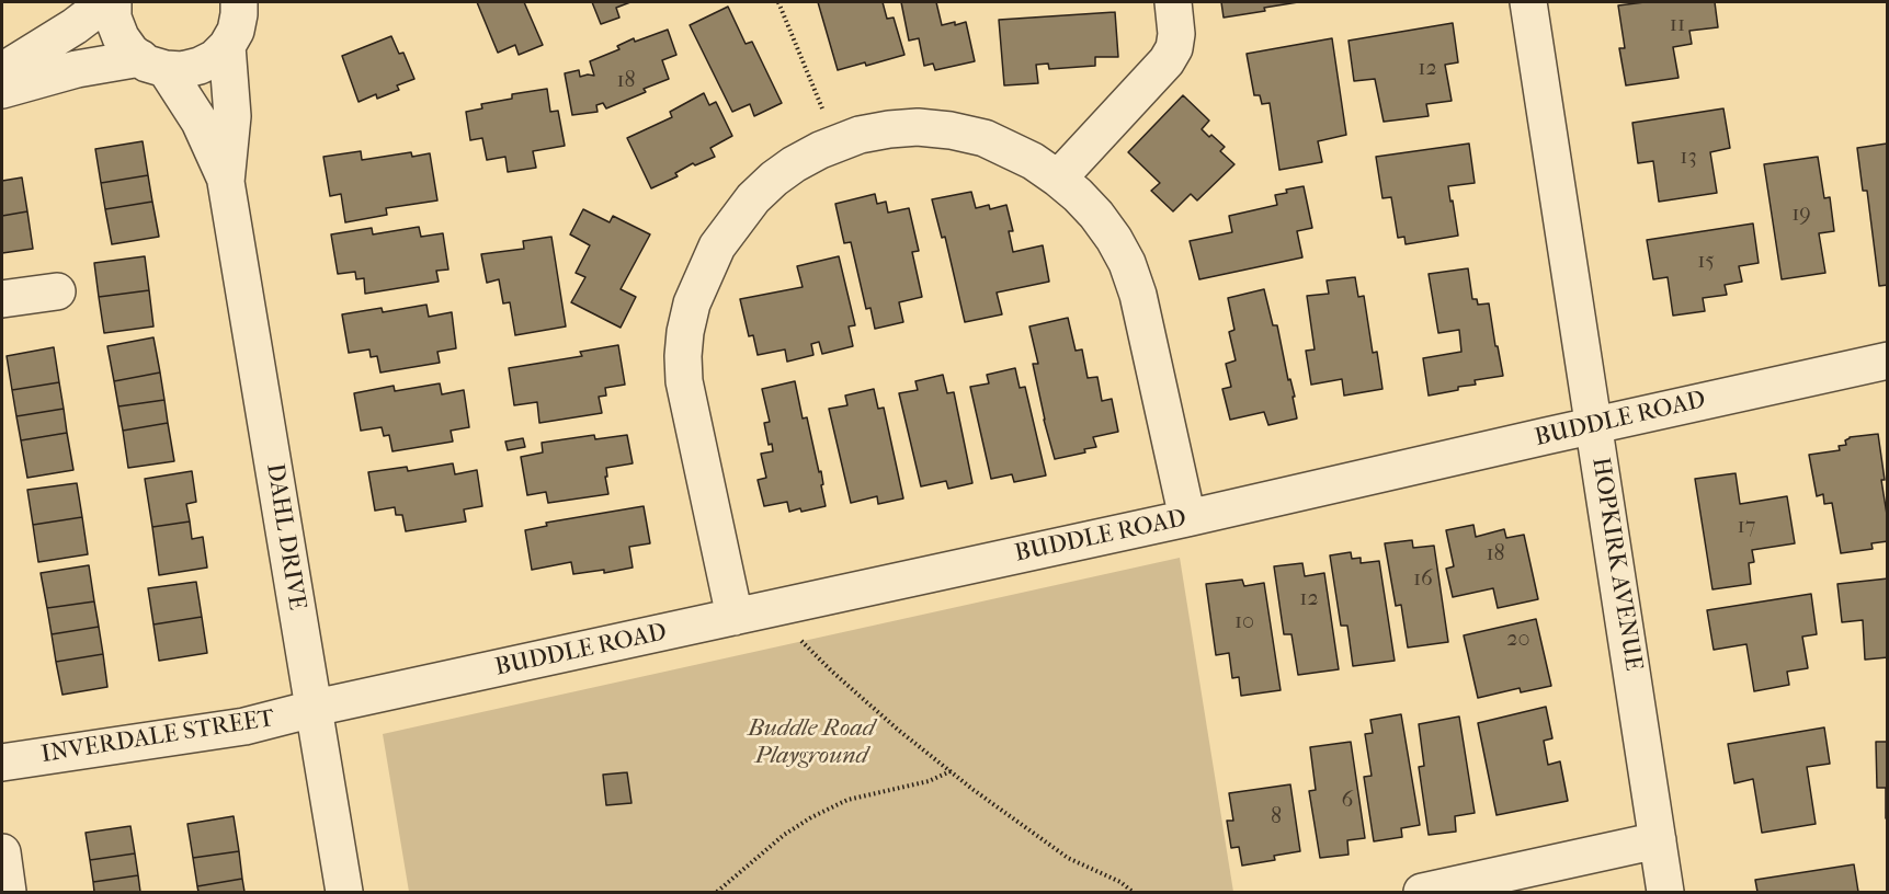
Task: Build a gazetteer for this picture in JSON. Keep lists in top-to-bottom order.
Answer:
{
  "streets": {
    "street": [
      "BUDDLE ROAD",
      "DAHL DRIVE",
      "HOPKIRK AVENUE",
      "INVERDALE STREET"
    ]
  },
  "crossings": [
    ["BUDDLE ROAD", "DAHL DRIVE"],
    ["BUDDLE ROAD", "HOPKIRK AVENUE"],
    ["BUDDLE ROAD", "INVERDALE STREET"],
    ["DAHL DRIVE", "INVERDALE STREET"]
  ],
  "parks": ["Buddle Road Playground"],
  "house_numbers": [
    "11",
    "12",
    "18",
    "13",
    "19",
    "15",
    "17",
    "18",
    "16",
    "12",
    "10",
    "20",
    "6",
    "8"
  ]
}
